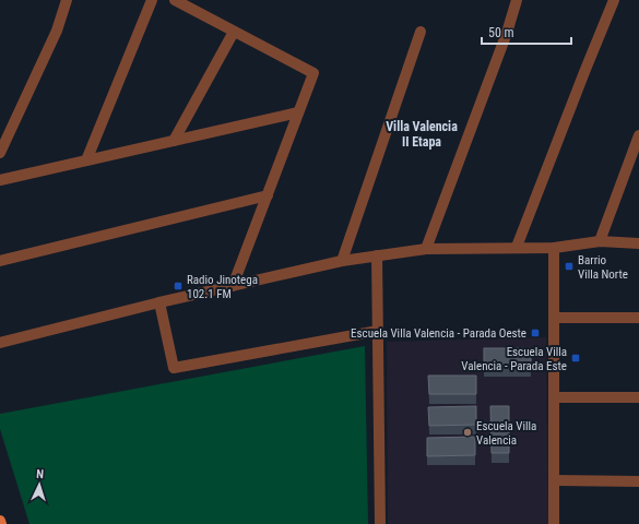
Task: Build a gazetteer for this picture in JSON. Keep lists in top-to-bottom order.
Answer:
{
  "districts": ["Villa Valencia II Etapa"],
  "places": {
    "transit": [
      "Barrio Villa Norte",
      "Radio Jinotega 102.1 FM",
      "Escuela Villa Valencia - Parada Oeste",
      "Escuela Villa Valencia - Parada Este"
    ],
    "other": ["Escuela Villa Valencia"]
  },
  "scale_bar": "50 m",
  "north": "top"
}
